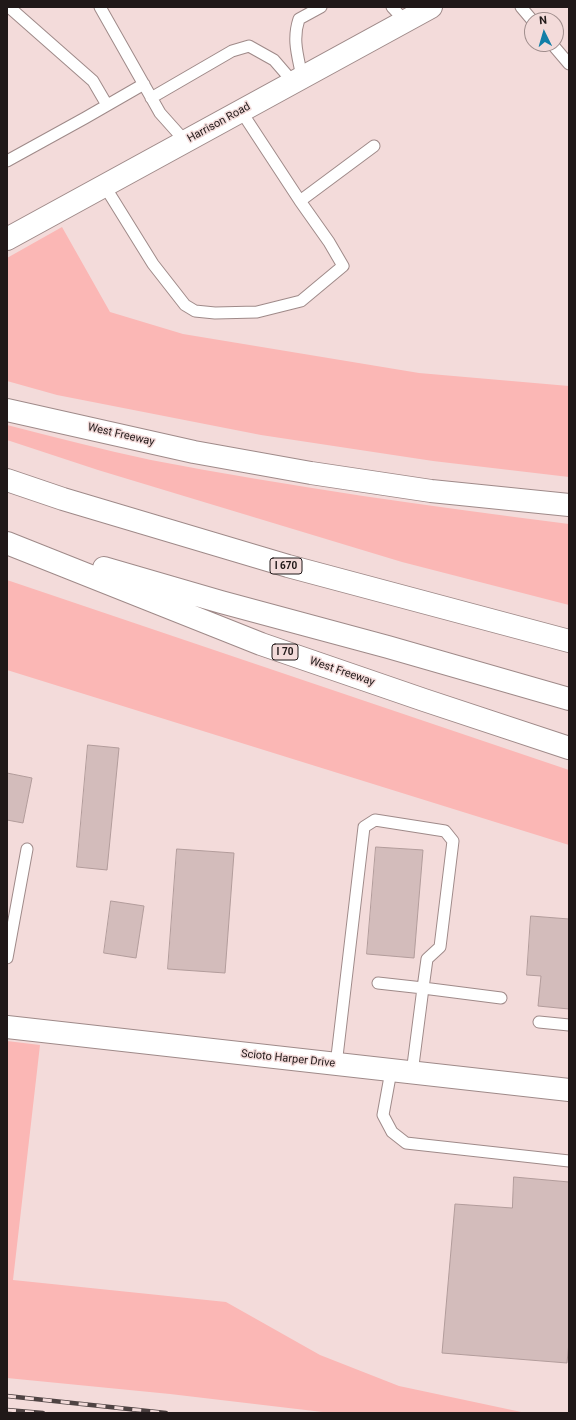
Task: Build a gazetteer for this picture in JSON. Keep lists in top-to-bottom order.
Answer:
{
  "streets": {
    "main road": [
      "Harrison Road",
      "West Freeway",
      "I 670",
      "I 70",
      "Scioto Harper Drive"
    ]
  },
  "north": "top"
}
